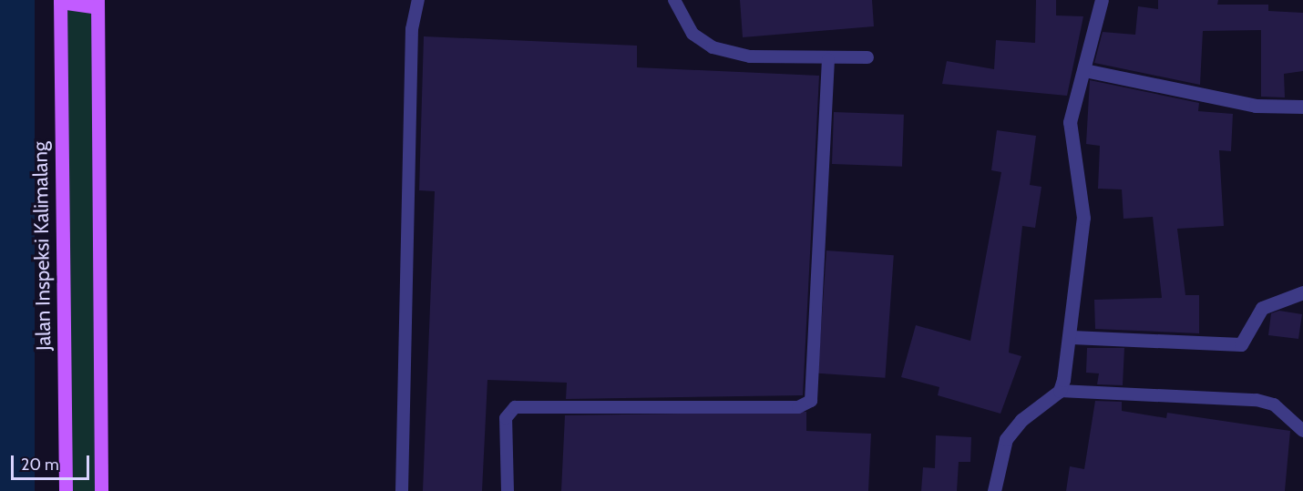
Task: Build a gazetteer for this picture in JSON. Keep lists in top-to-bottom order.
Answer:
{
  "streets": {
    "main road": ["Jalan Inspeksi Kalimalang"]
  },
  "scale_bar": "20 m"
}
